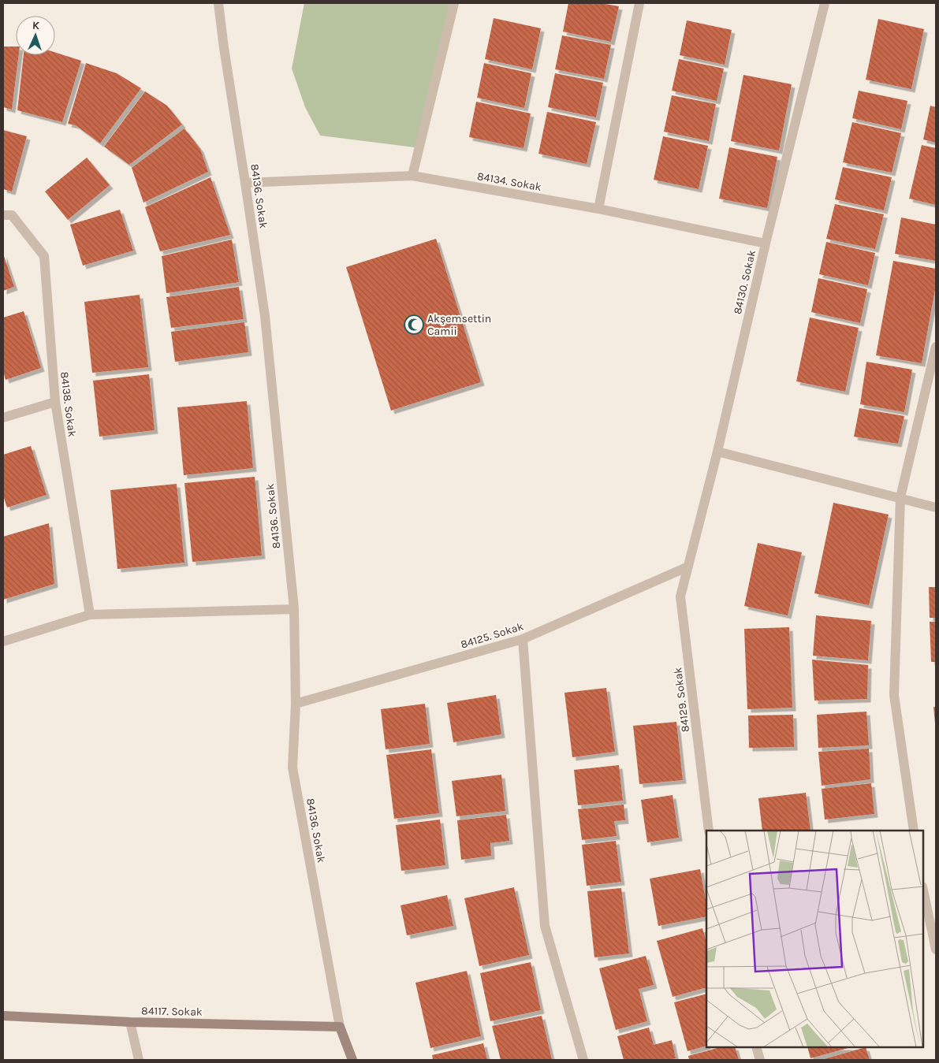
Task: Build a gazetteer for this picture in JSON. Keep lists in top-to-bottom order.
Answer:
{
  "streets": {
    "main road": ["84117. Sokak"],
    "street": [
      "84134. Sokak",
      "84136. Sokak",
      "84130. Sokak",
      "84138. Sokak",
      "84125. Sokak",
      "84129. Sokak"
    ]
  },
  "crossings": [
    ["84134. Sokak", "84136. Sokak"],
    ["84134. Sokak", "84130. Sokak"],
    ["84136. Sokak", "84125. Sokak"],
    ["84136. Sokak", "84117. Sokak"],
    ["84130. Sokak", "84125. Sokak"],
    ["84130. Sokak", "84129. Sokak"],
    ["84125. Sokak", "84129. Sokak"]
  ],
  "places": {
    "mosque": ["Akşemsettin Camii"]
  },
  "north": "top"
}
